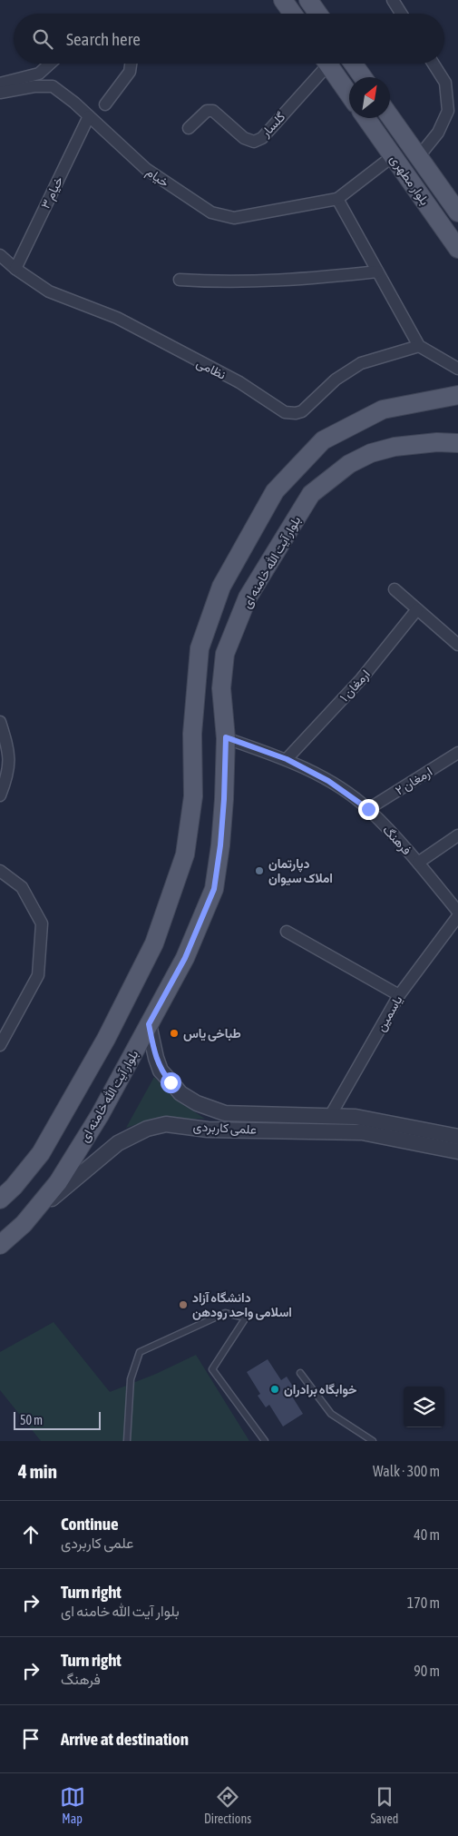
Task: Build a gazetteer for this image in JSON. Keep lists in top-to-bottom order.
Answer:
{
  "streets": {
    "main road": ["بلوار مطهری", "بلوار آیت الله خامنه ای"],
    "street": [
      "گلسار",
      "خیام",
      "خیام ۳",
      "نظامی",
      "ارمغان ۱",
      "ارمغان ۲",
      "فرهنگ",
      "یاسمین",
      "علمی کاربردی"
    ]
  },
  "crossings": [
    ["خیام", "بلوار مطهری"],
    ["خیام", "خیام ۳"],
    ["خیام ۳", "نظامی"],
    ["بلوار آیت الله خامنه ای", "فرهنگ"],
    ["بلوار آیت الله خامنه ای", "علمی کاربردی"],
    ["ارمغان ۱", "فرهنگ"],
    ["ارمغان ۲", "فرهنگ"],
    ["یاسمین", "علمی کاربردی"]
  ],
  "places": [
    "دپارتمان املاک سیوان",
    "طباخی یاس",
    "دانشگاه آزاد اسلامی واحد رودهن",
    "خوابگاه برادران"
  ],
  "scale_bar": "50 m",
  "north": "top right",
  "page": {
    "search": "Search here",
    "scale": "50 m",
    "heading": ["4 min", "Walk · 300 m"],
    "list": [
      ["Continue", "علمی کاربردی", "40 m"],
      ["Turn right", "بلوار آیت الله خامنه ای", "170 m"],
      ["Turn right", "فرهنگ", "90 m"],
      "Arrive at destination"
    ],
    "nav": ["Map", "Directions", "Saved"]
  }
}
